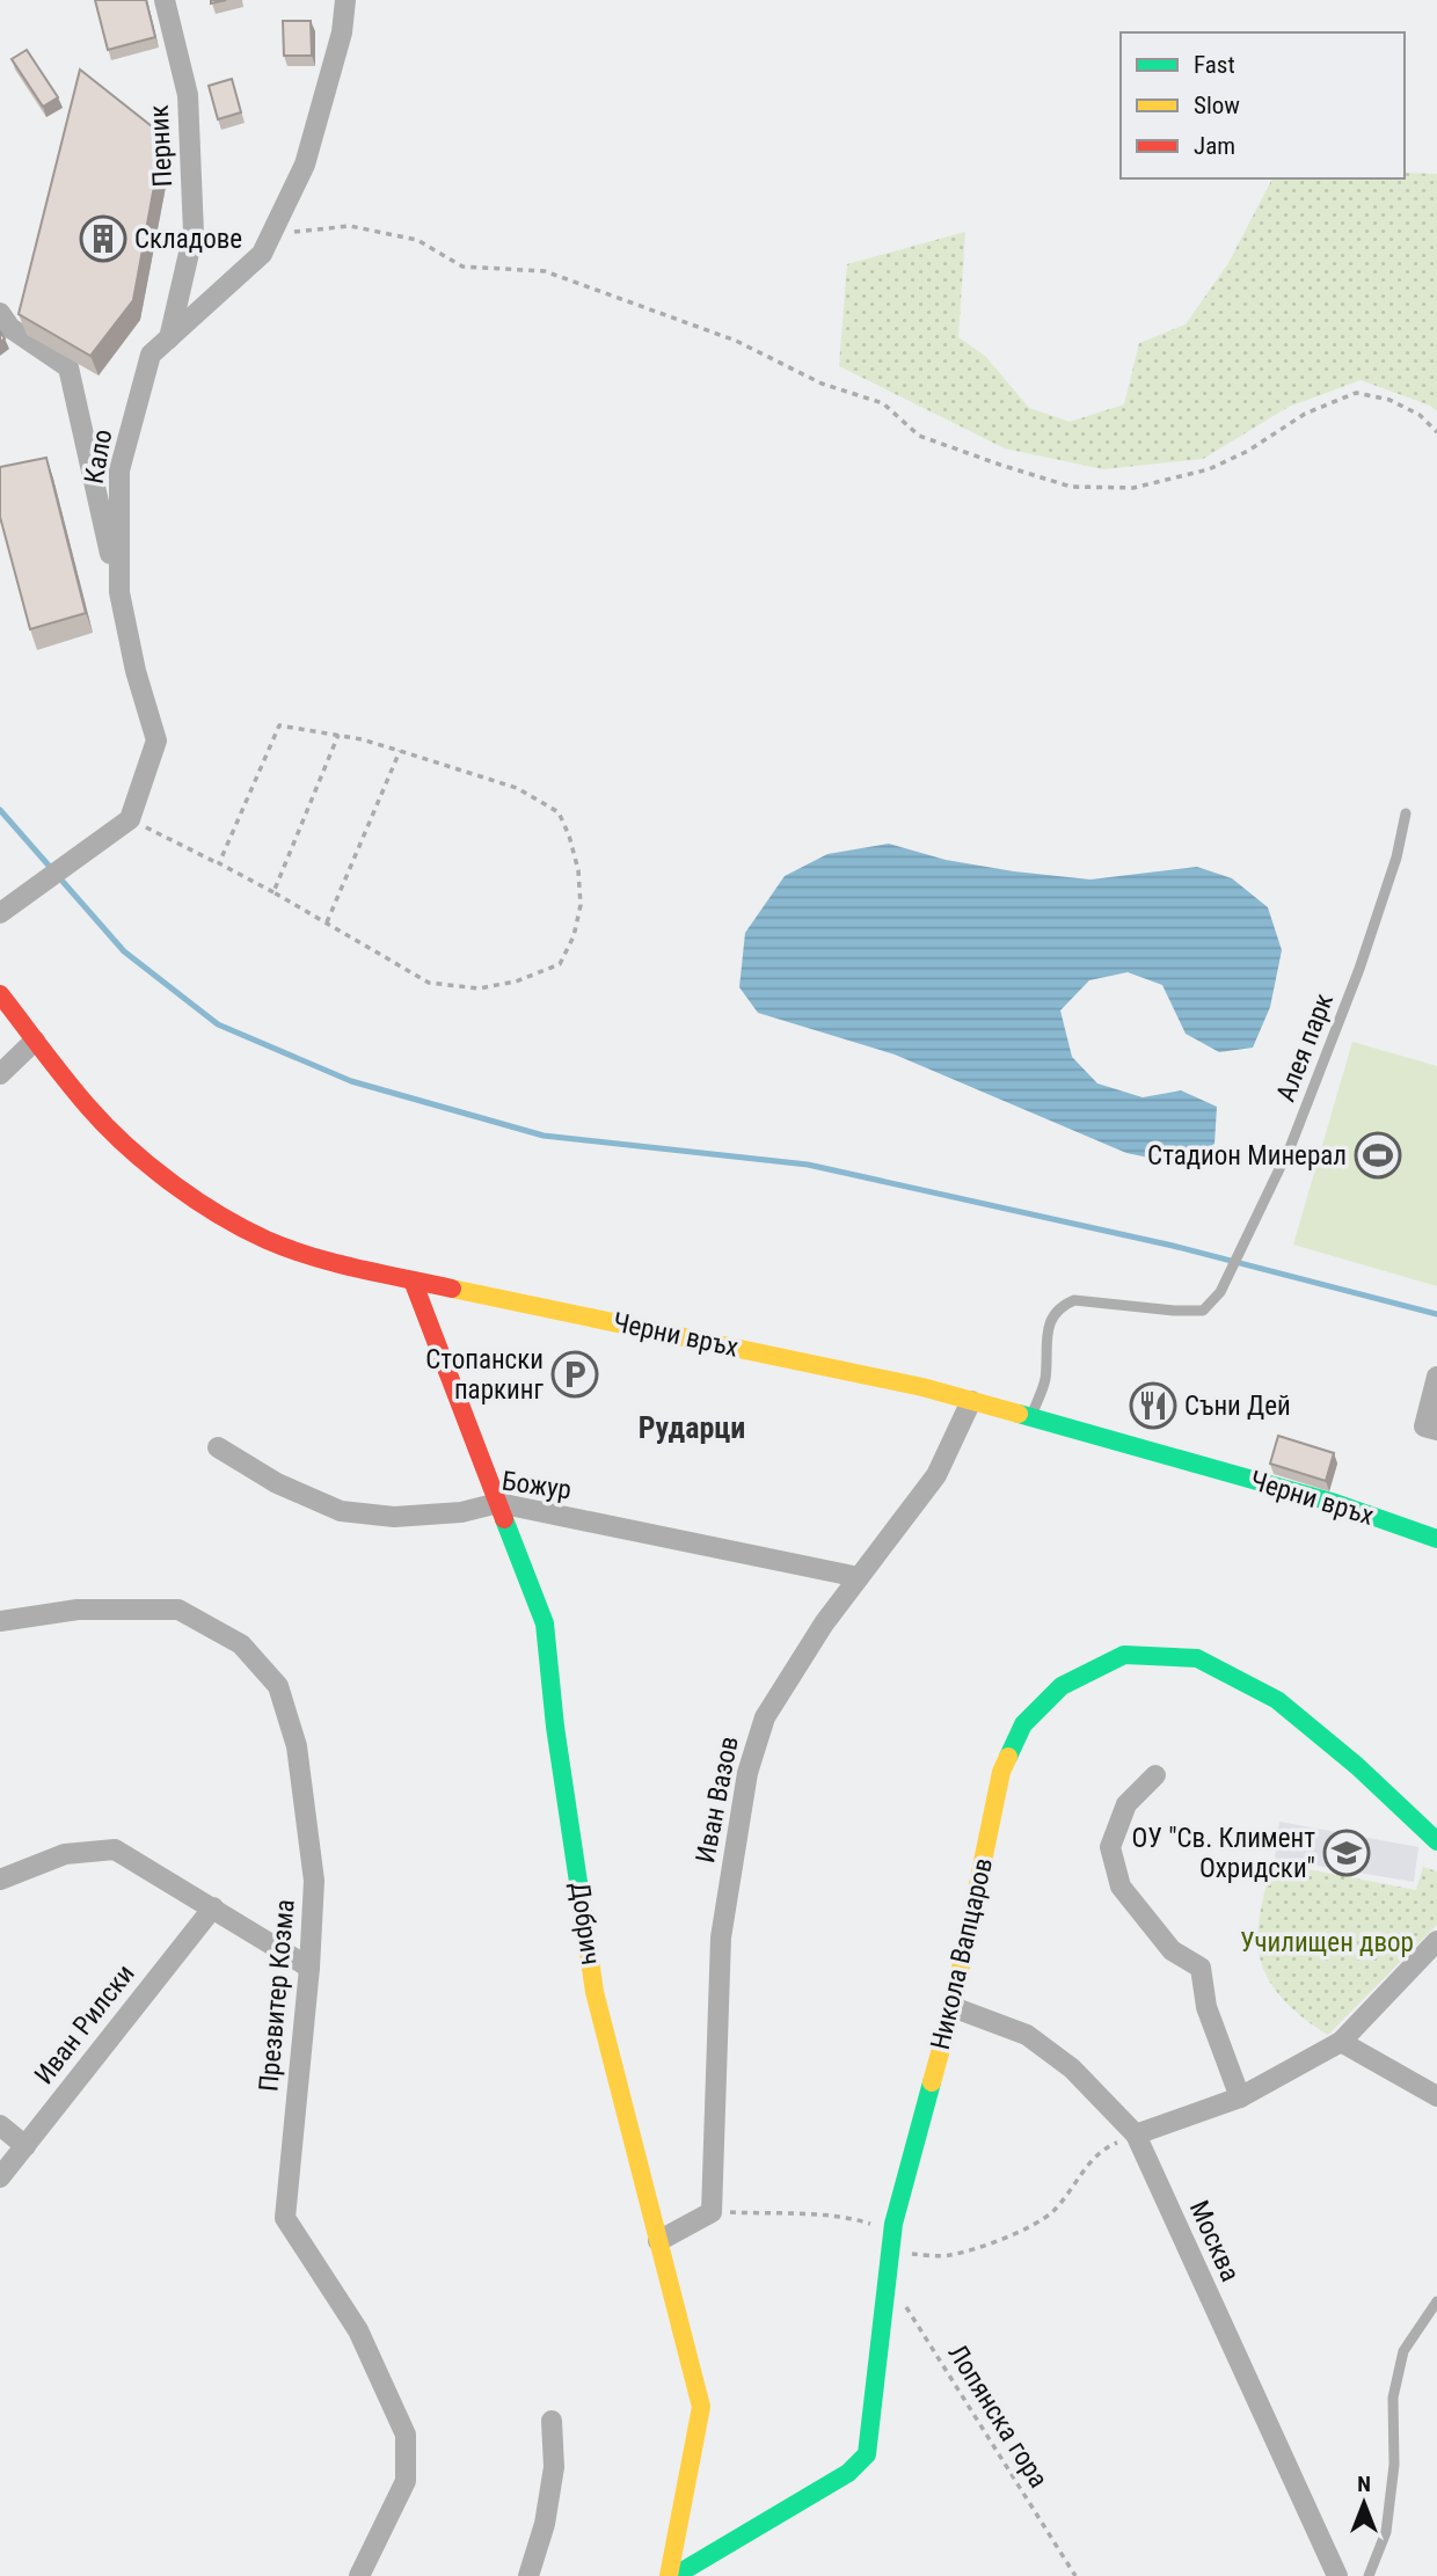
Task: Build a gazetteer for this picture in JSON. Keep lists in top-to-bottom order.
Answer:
{
  "streets": {
    "street": [
      "Перник",
      "Кало",
      "Черни връх",
      "Божур",
      "Иван Вазов",
      "Добрич",
      "Никола Вапцаров",
      "Презвитер Козма",
      "Иван Рилски",
      "Москва"
    ],
    "lane": ["Алея парк"],
    "path": ["Лопянска гора"]
  },
  "crossings": [
    ["Перник", "Кало"],
    ["Алея парк", "Черни връх"],
    ["Черни връх", "Иван Вазов"],
    ["Черни връх", "Добрич"],
    ["Божур", "Иван Вазов"],
    ["Божур", "Добрич"],
    ["Добрич", "Никола Вапцаров"],
    ["Никола Вапцаров", "Москва"],
    ["Никола Вапцаров", "Лопянска гора"]
  ],
  "districts": ["Рударци"],
  "parks": ["Училищен двор"],
  "places": {
    "building": ["Складове"],
    "sports": ["Стадион Минерал"],
    "parking": ["Стопански паркинг"],
    "restaurant": ["Съни Дей"],
    "school or university": ["ОУ \"Св. Климент Охридски\""]
  },
  "legend": ["Fast", "Slow", "Jam"],
  "north": "top"
}
